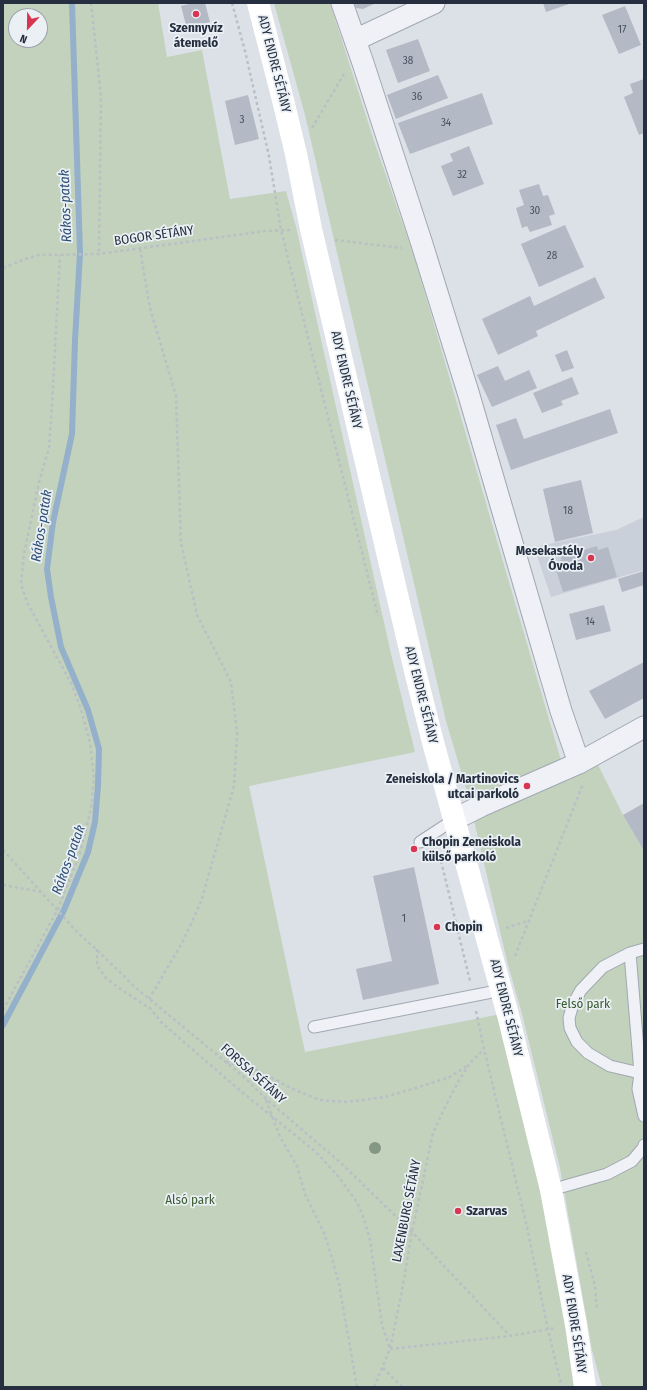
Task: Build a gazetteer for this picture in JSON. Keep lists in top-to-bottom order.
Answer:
{
  "streets": {
    "street": ["ADY ENDRE SÉTÁNY"],
    "path": ["BOGOR SÉTÁNY", "FORSSA SÉTÁNY", "LAXENBURG SÉTÁNY"]
  },
  "crossings": [
    ["ADY ENDRE SÉTÁNY", "BOGOR SÉTÁNY"],
    ["FORSSA SÉTÁNY", "LAXENBURG SÉTÁNY"]
  ],
  "water": ["Rákos-patak"],
  "parks": ["Felső park", "Alsó park"],
  "places": [
    "Szennyvíz átemelő",
    "Mesekastély Óvoda",
    "Zeneiskola / Martinovics utcai parkoló",
    "Chopin Zeneiskola külső parkoló",
    "Chopin",
    "Szarvas"
  ],
  "house_numbers": [
    "17",
    "38",
    "36",
    "3",
    "34",
    "32",
    "30",
    "28",
    "18",
    "14",
    "1"
  ],
  "north": "bottom"
}
